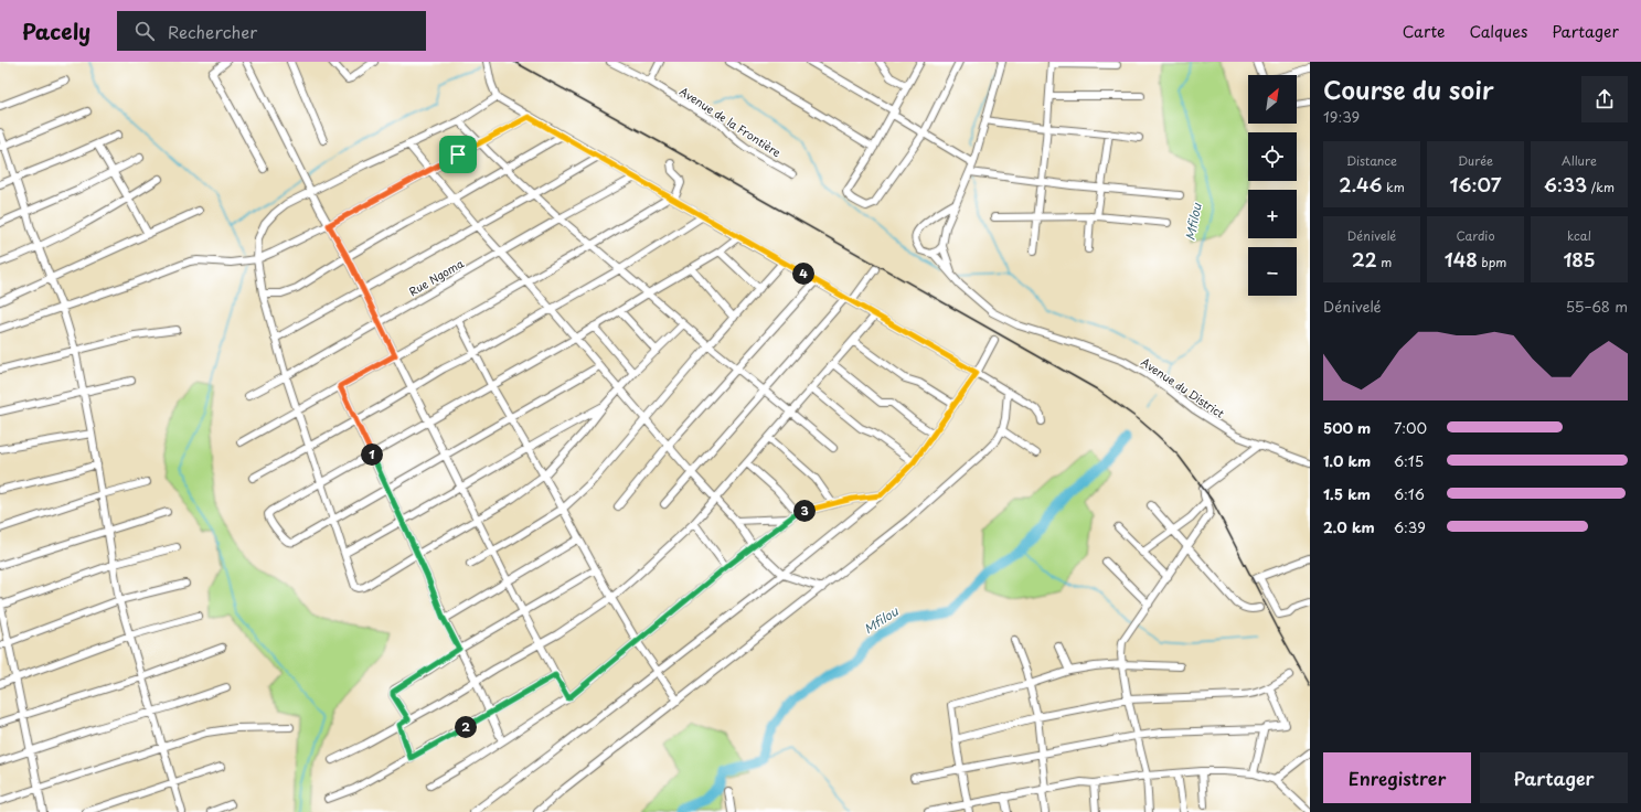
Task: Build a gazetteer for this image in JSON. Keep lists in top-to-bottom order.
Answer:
{
  "streets": {
    "street": ["Avenue de la Frontière", "Rue Ngoma", "Avenue du District"]
  },
  "water": ["Mfilou"],
  "north": "top right",
  "page": {
    "header": "Pacely",
    "search": "Rechercher",
    "nav": ["Carte", "Calques", "Partager"],
    "heading": ["Course du soir", "19:39"],
    "map_buttons": ["+", "−"],
    "stats": [
      ["Distance", "2.46 km"],
      ["Durée", "16:07"],
      ["Allure", "6:33 /km"],
      ["Dénivelé", "22 m"],
      ["Cardio", "148 bpm"],
      ["kcal", "185"]
    ],
    "pins": [
      "4",
      "1",
      "3",
      "2"
    ],
    "chart": ["Dénivelé", "55–68 m"],
    "list": [
      {
        "name": "500 m",
        "note": "7:00"
      },
      {
        "name": "1.0 km",
        "note": "6:15"
      },
      {
        "name": "1.5 km",
        "note": "6:16"
      },
      {
        "name": "2.0 km",
        "note": "6:39"
      }
    ],
    "buttons": ["Enregistrer", "Partager"]
  }
}
